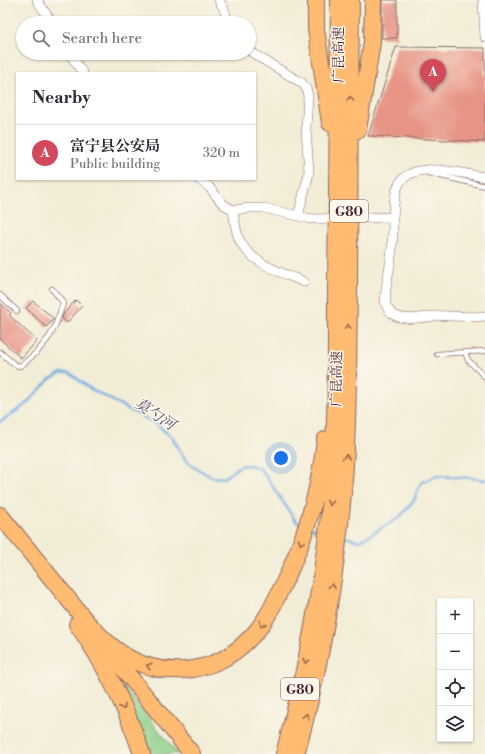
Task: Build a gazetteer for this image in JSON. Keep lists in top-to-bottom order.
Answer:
{
  "streets": {
    "highway": ["广昆高速", "G80"]
  },
  "water": ["莫勺河"],
  "page": {
    "search": "Search here",
    "pins": "A",
    "heading": "Nearby",
    "list": [
      {
        "mark": "A",
        "name": "富宁县公安局",
        "note": "Public building",
        "value": "320 m"
      }
    ],
    "map_buttons": ["+", "−"]
  }
}
